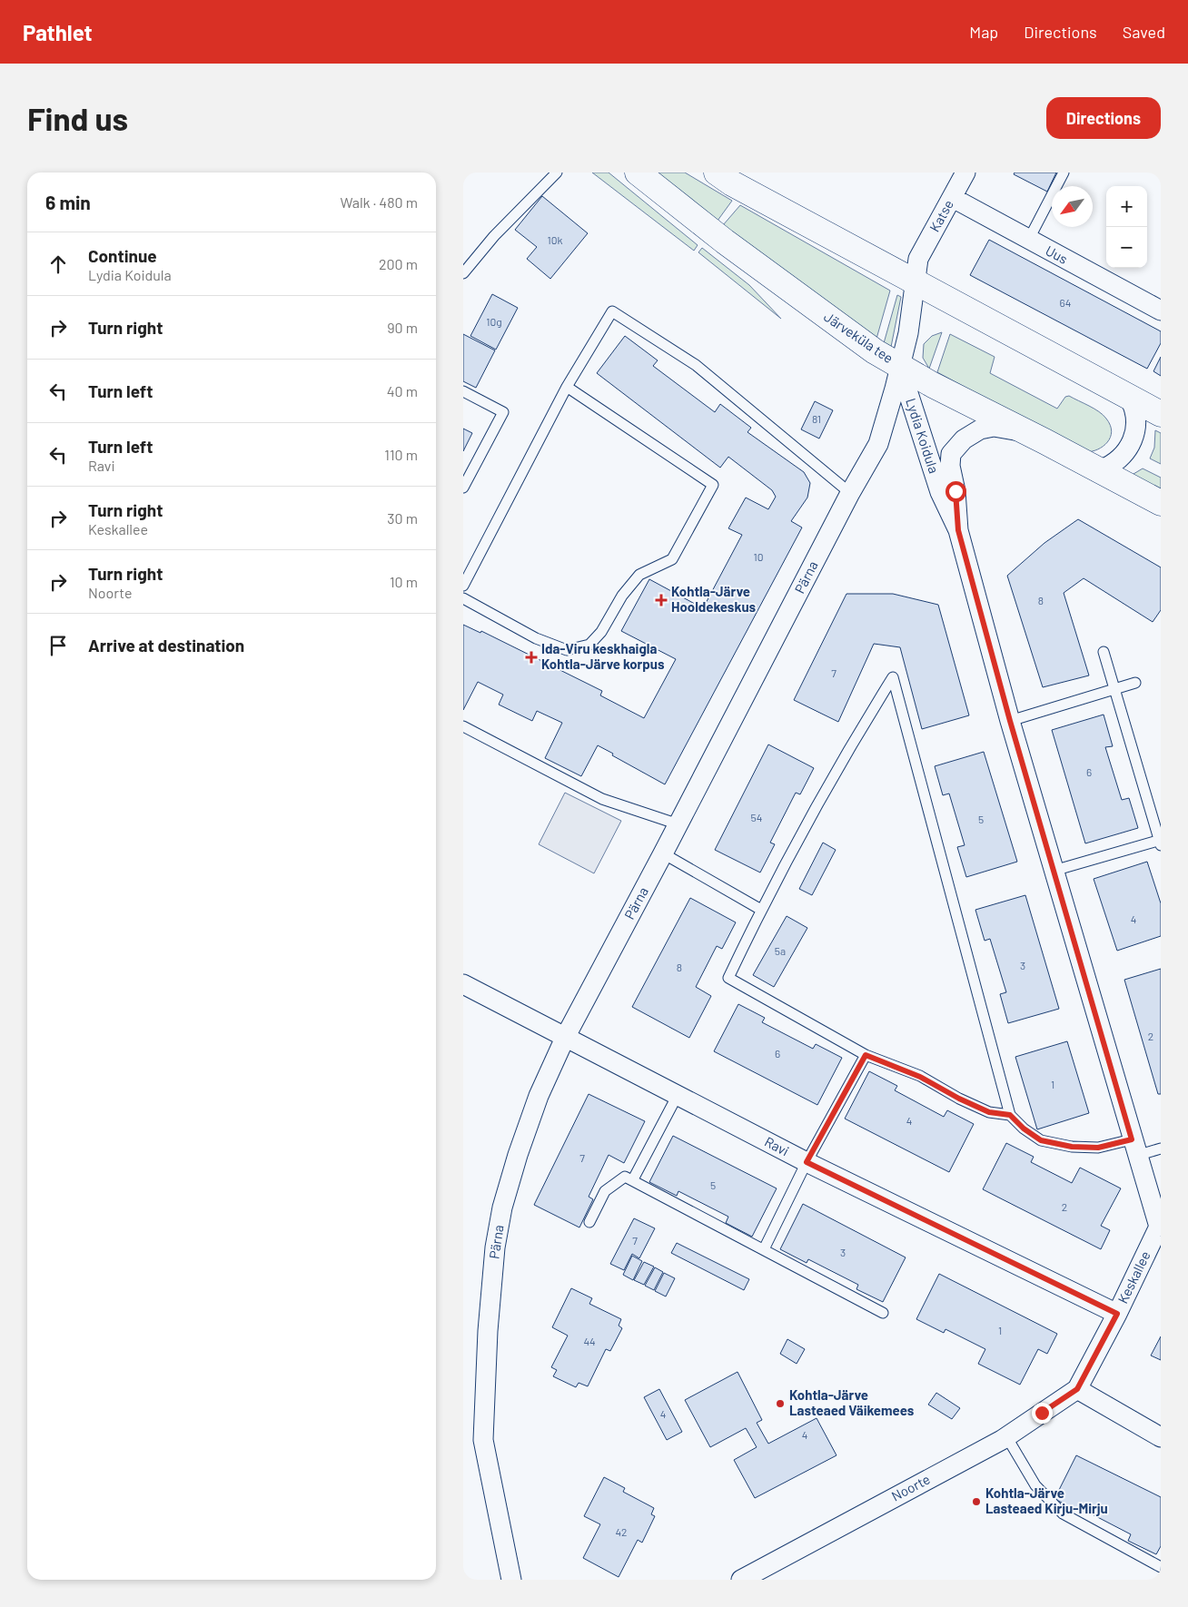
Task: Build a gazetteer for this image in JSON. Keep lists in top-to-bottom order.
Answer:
{
  "streets": {
    "main road": ["Järveküla tee"],
    "street": [
      "Katse",
      "Uus",
      "Lydia Koidula",
      "Pärna",
      "Ravi",
      "Keskallee",
      "Noorte"
    ]
  },
  "crossings": [
    ["Katse", "Uus"],
    ["Katse", "Pärna"],
    ["Järveküla tee", "Lydia Koidula"],
    ["Järveküla tee", "Pärna"],
    ["Lydia Koidula", "Pärna"],
    ["Lydia Koidula", "Keskallee"],
    ["Pärna", "Ravi"],
    ["Ravi", "Keskallee"],
    ["Keskallee", "Noorte"]
  ],
  "places": {
    "health": ["Kohtla-Järve Hooldekeskus", "Ida-Viru keskhaigla Kohtla-Järve korpus"],
    "other": ["Kohtla-Järve Lasteaed Väikemees", "Kohtla-Järve Lasteaed Kirju-Mirju"]
  },
  "house_numbers": [
    "10k",
    "64",
    "10g",
    "81",
    "10",
    "8",
    "7",
    "6",
    "54",
    "5",
    "4",
    "5a",
    "3",
    "8",
    "2",
    "6",
    "1",
    "4",
    "7",
    "5",
    "2",
    "7",
    "3",
    "1",
    "44",
    "4",
    "4",
    "42"
  ],
  "north": "bottom left",
  "page": {
    "header": "Pathlet",
    "nav": ["Map", "Directions", "Saved"],
    "buttons": "Directions",
    "title": "Find us",
    "heading": ["6 min", "Walk · 480 m"],
    "map_buttons": ["+", "−"],
    "list": [
      ["Continue", "Lydia Koidula", "200 m"],
      ["Turn right", "90 m"],
      ["Turn left", "40 m"],
      ["Turn left", "Ravi", "110 m"],
      ["Turn right", "Keskallee", "30 m"],
      ["Turn right", "Noorte", "10 m"],
      "Arrive at destination"
    ]
  }
}
